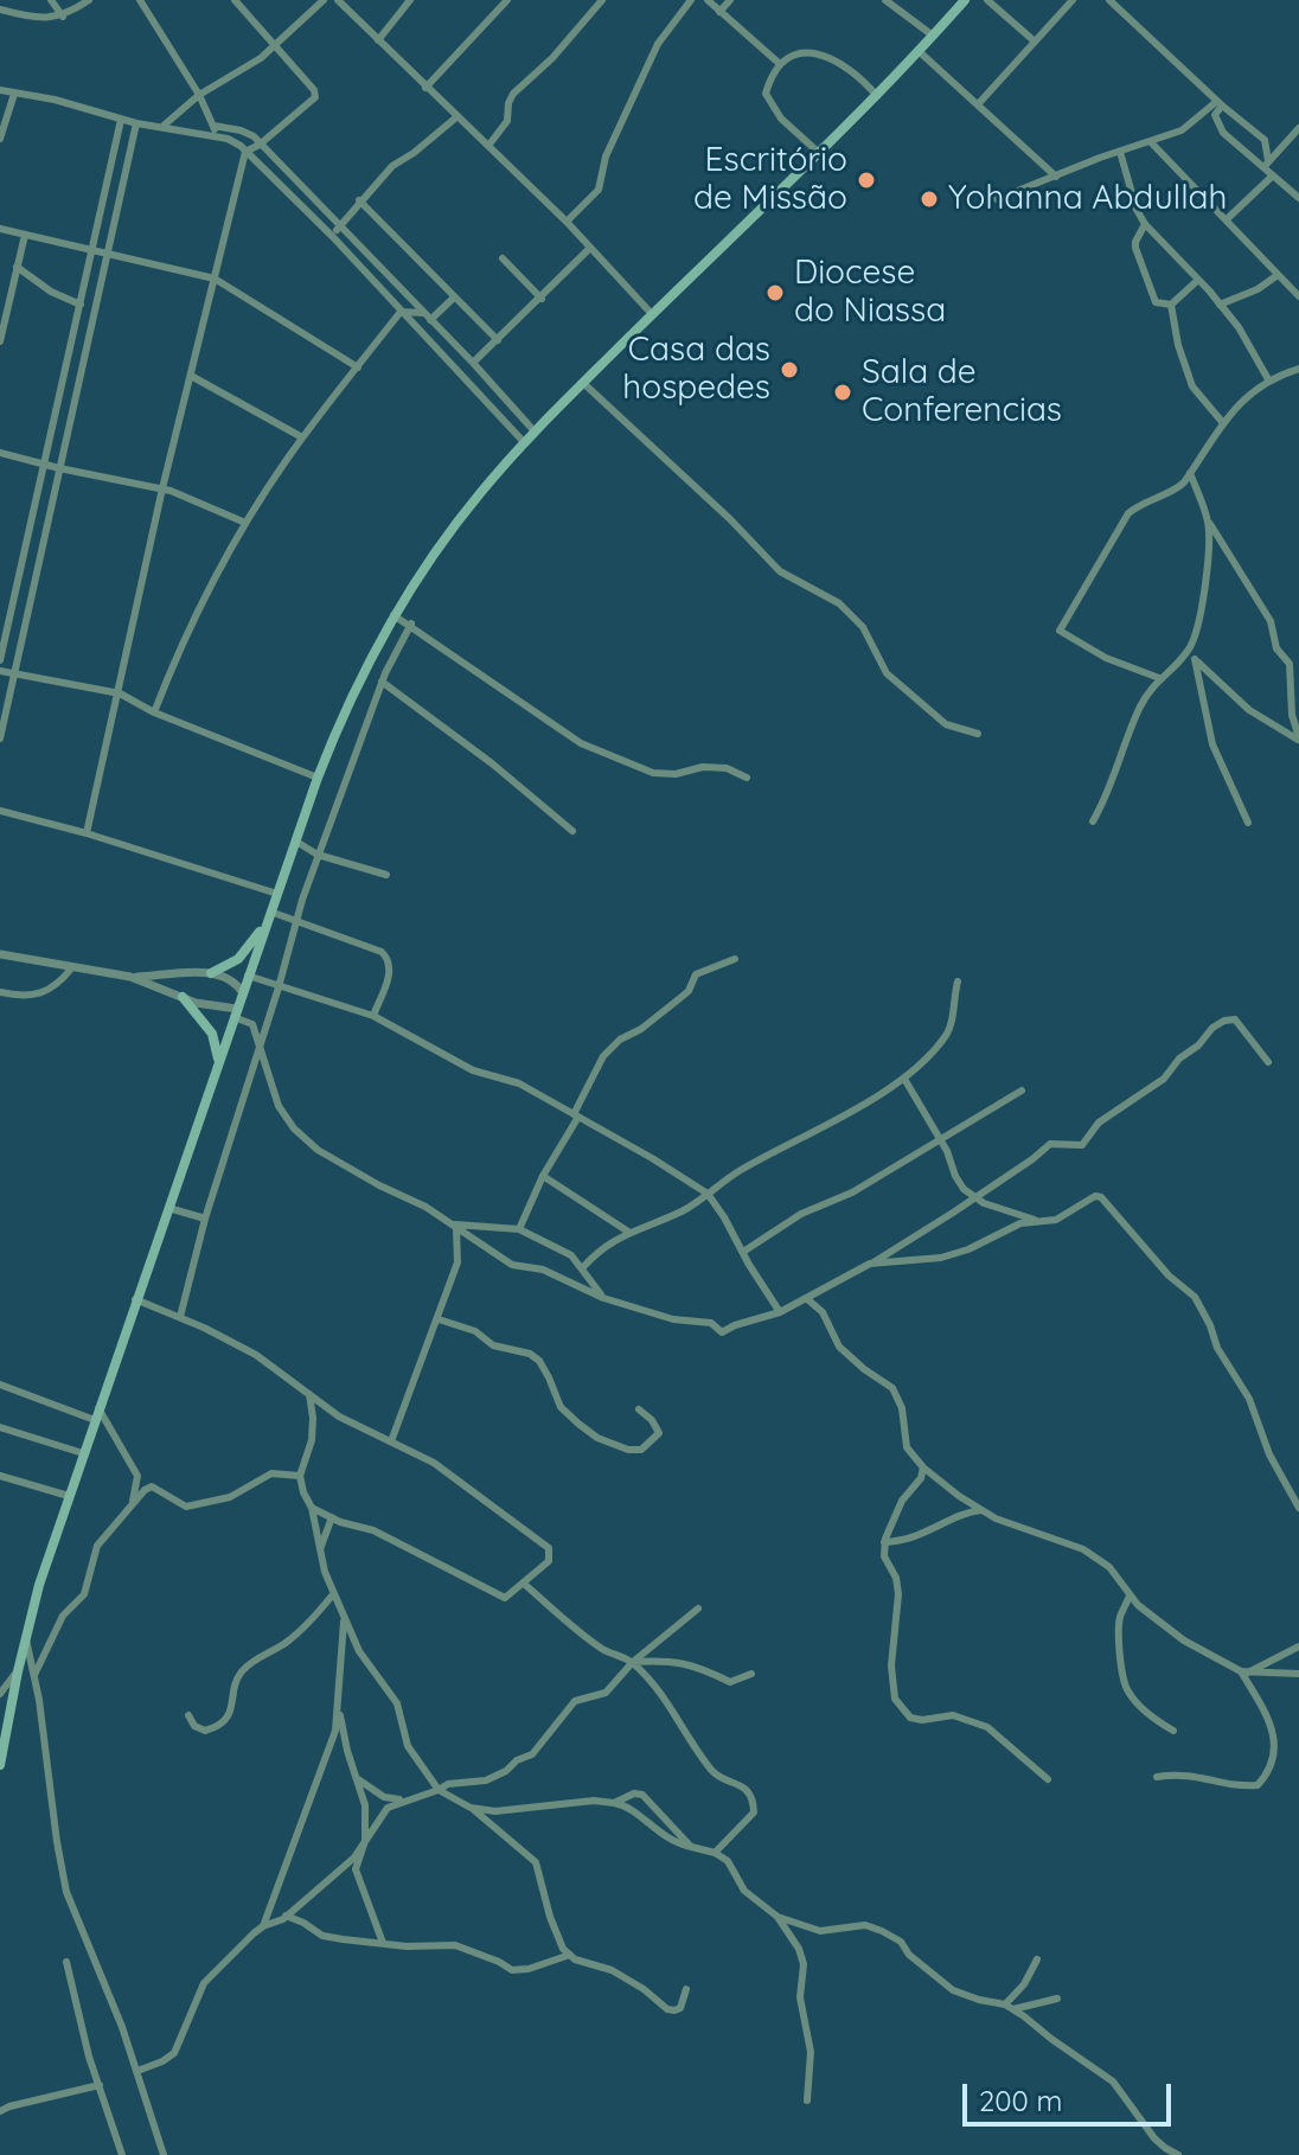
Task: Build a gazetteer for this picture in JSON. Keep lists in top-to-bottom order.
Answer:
{
  "places": [
    "Escritório de Missão",
    "Yohanna Abdullah",
    "Diocese do Niassa",
    "Casa das hospedes",
    "Sala de Conferencias"
  ],
  "scale_bar": "200 m"
}
